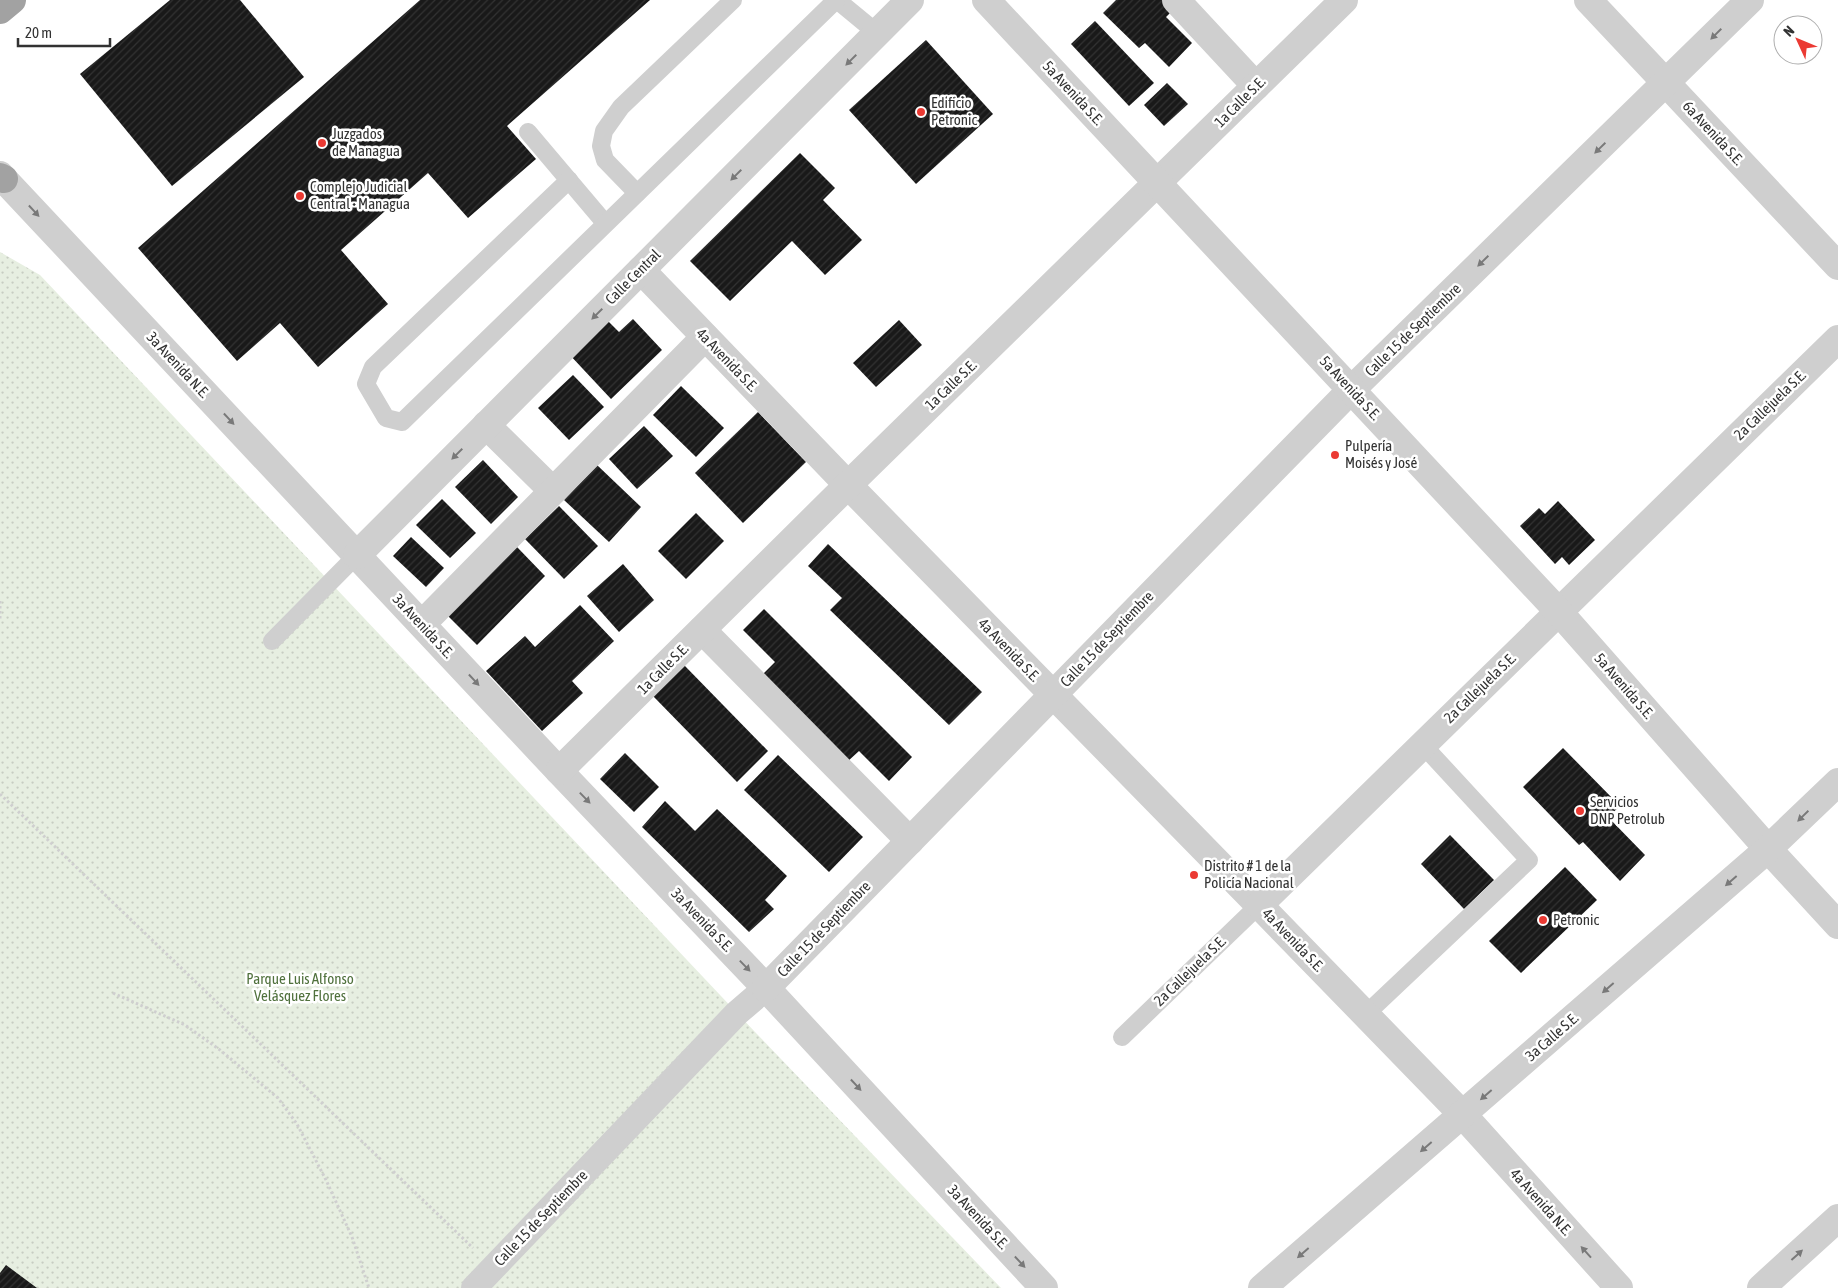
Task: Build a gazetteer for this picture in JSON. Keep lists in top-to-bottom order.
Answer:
{
  "streets": {
    "street": [
      "5a Avenida S.E.",
      "1a Calle S.E.",
      "6a Avenida S.E.",
      "Calle Central",
      "Calle 15 de Septiembre",
      "4a Avenida S.E.",
      "3a Avenida N.E.",
      "2a Callejuela S.E.",
      "3a Avenida S.E.",
      "3a Calle S.E.",
      "4a Avenida N.E."
    ]
  },
  "crossings": [
    ["5a Avenida S.E.", "1a Calle S.E."],
    ["5a Avenida S.E.", "Calle 15 de Septiembre"],
    ["5a Avenida S.E.", "2a Callejuela S.E."],
    ["5a Avenida S.E.", "3a Calle S.E."],
    ["1a Calle S.E.", "4a Avenida S.E."],
    ["1a Calle S.E.", "3a Avenida S.E."],
    ["6a Avenida S.E.", "Calle 15 de Septiembre"],
    ["Calle Central", "4a Avenida S.E."],
    ["Calle Central", "3a Avenida N.E."],
    ["Calle Central", "3a Avenida S.E."],
    ["Calle 15 de Septiembre", "4a Avenida S.E."],
    ["Calle 15 de Septiembre", "3a Avenida S.E."],
    ["4a Avenida S.E.", "2a Callejuela S.E."],
    ["4a Avenida S.E.", "3a Calle S.E."],
    ["4a Avenida S.E.", "4a Avenida N.E."],
    ["3a Avenida N.E.", "3a Avenida S.E."],
    ["3a Calle S.E.", "4a Avenida N.E."]
  ],
  "one_way": ["3a Avenida N.E.", "3a Calle S.E.", "4a Avenida N.E."],
  "parks": ["Parque Luis Alfonso Velásquez Flores"],
  "places": [
    "Edificio Petronic",
    "Juzgados de Managua",
    "Complejo Judicial Central - Managua",
    "Pulpería Moisés y José",
    "Servicios DNP Petrolub",
    "Distrito # 1 de la Policía Nacional",
    "Petronic"
  ],
  "scale_bar": "20 m",
  "north": "top left"
}
